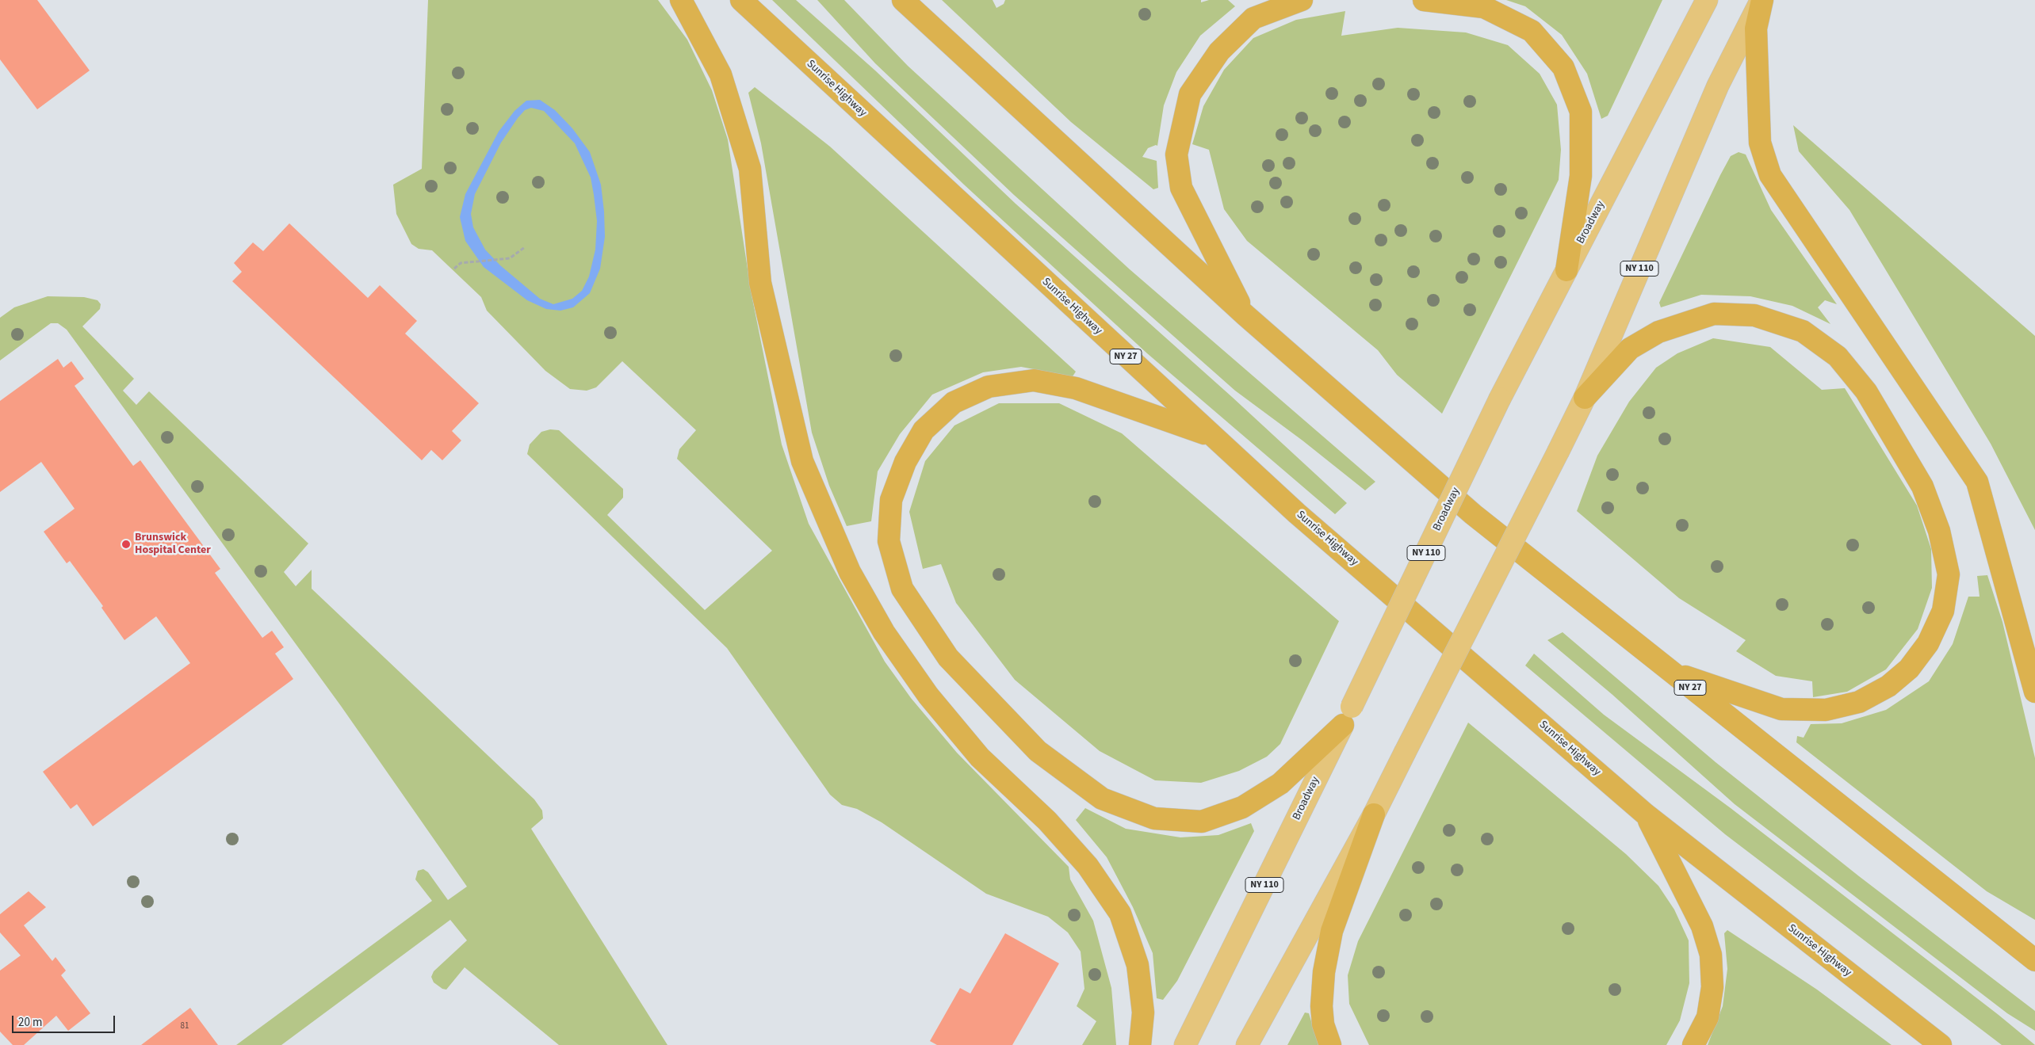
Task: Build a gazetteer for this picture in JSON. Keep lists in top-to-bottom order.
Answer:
{
  "streets": {
    "highway": ["Sunrise Highway", "NY 27"],
    "main road": ["Broadway", "NY 110"]
  },
  "places": ["Brunswick Hospital Center"],
  "house_numbers": ["81"],
  "scale_bar": "20 m"
}
